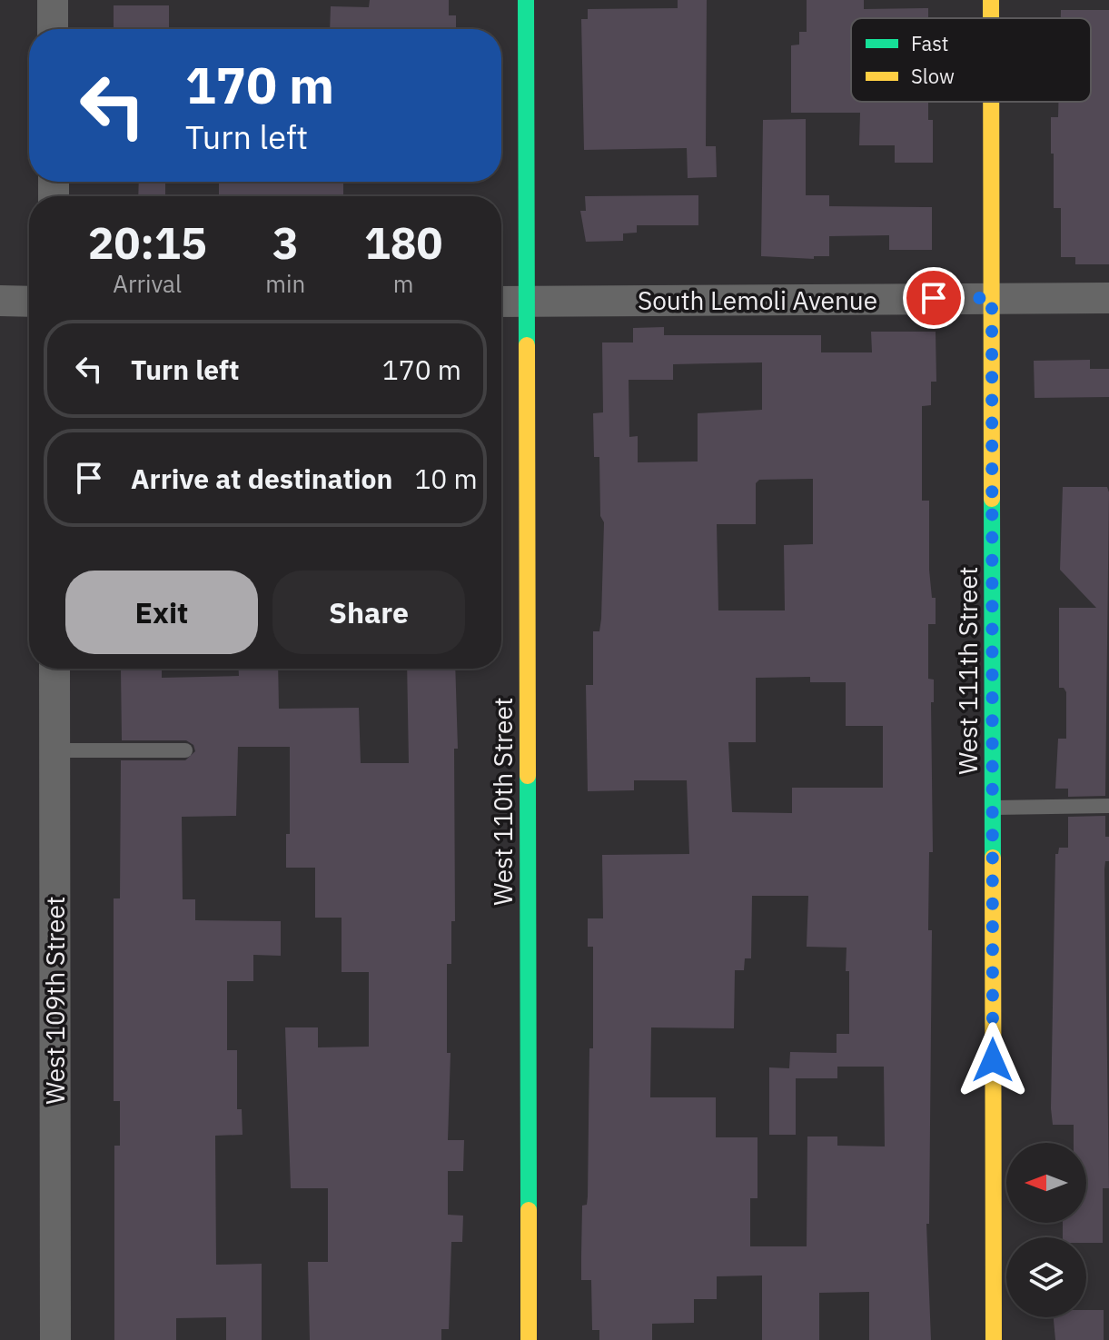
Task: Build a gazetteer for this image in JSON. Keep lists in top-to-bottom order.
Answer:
{
  "streets": {
    "street": [
      "South Lemoli Avenue",
      "West 111th Street",
      "West 110th Street",
      "West 109th Street"
    ]
  },
  "crossings": [
    ["South Lemoli Avenue", "West 111th Street"],
    ["South Lemoli Avenue", "West 110th Street"]
  ],
  "legend": ["Fast", "Slow"],
  "north": "left",
  "page": {
    "turn": ["170 m", "Turn left"],
    "eta": [
      "20:15",
      "Arrival",
      "3",
      "min",
      "180",
      "m"
    ],
    "list": [
      {
        "name": "Turn left",
        "value": "170 m"
      },
      {
        "name": "Arrive at destination",
        "value": "10 m"
      }
    ],
    "buttons": ["Exit", "Share"]
  }
}
